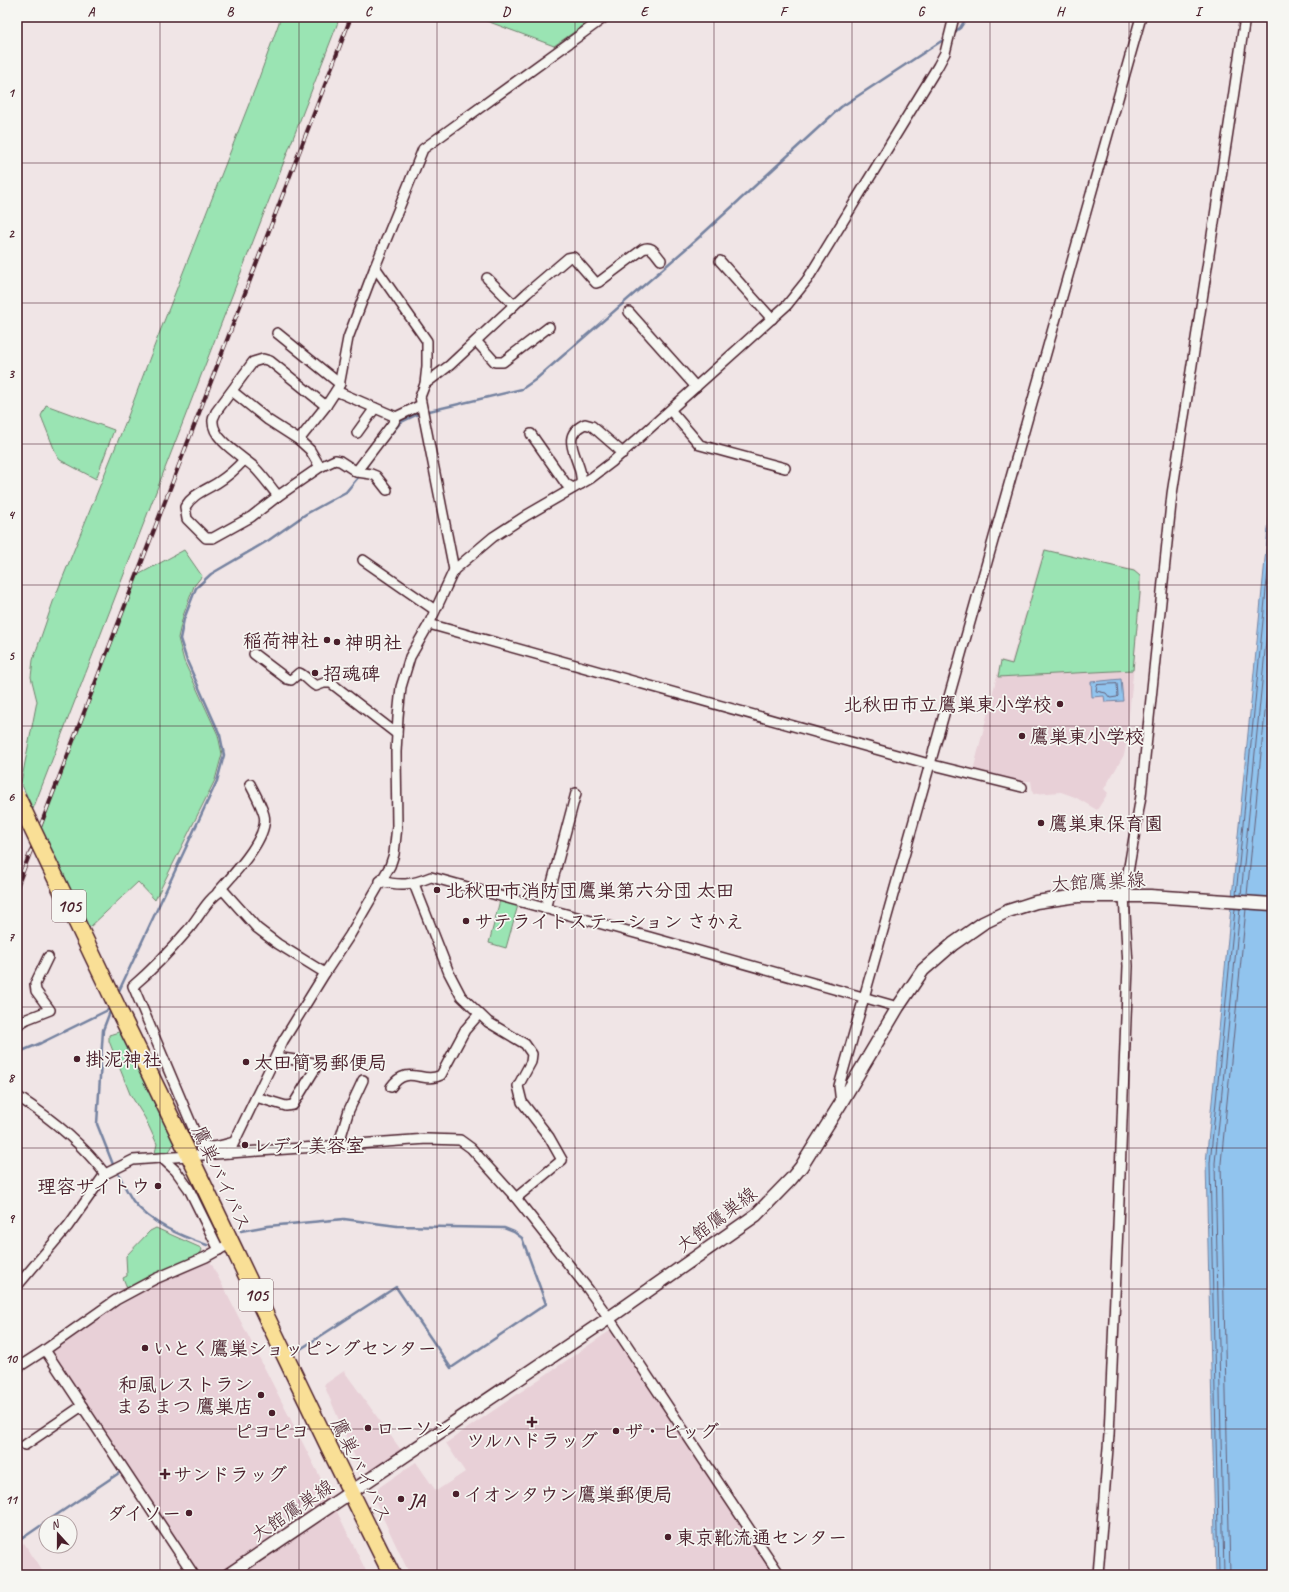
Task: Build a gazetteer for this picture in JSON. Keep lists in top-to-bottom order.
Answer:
{
  "streets": {
    "highway": ["105", "鷹巣バイパス"],
    "main road": ["大館鷹巣線"]
  },
  "crossings": [
    ["大館鷹巣線", "鷹巣バイパス"]
  ],
  "places": {
    "other": [
      "稲荷神社",
      "神明社",
      "招魂碑",
      "北秋田市立鷹巣東小学校",
      "鷹巣東小学校",
      "鷹巣東保育園",
      "北秋田市消防団鷹巣第六分団 太田",
      "サテライトステーション さかえ",
      "掛泥神社",
      "太田簡易郵便局",
      "レディ美容室",
      "理容サイトウ",
      "いとく鷹巣ショッピングセンター",
      "和風レストラン まるまつ 鷹巣店",
      "ピヨピヨ",
      "ローソン",
      "ザ・ビッグ",
      "イオンタウン鷹巣郵便局",
      "JA",
      "ダイソー",
      "東京靴流通センター"
    ],
    "health": ["ツルハドラッグ", "サンドラッグ"]
  },
  "north": "top",
  "grid": {
    "columns": [
      "A",
      "B",
      "C",
      "D",
      "E",
      "F",
      "G",
      "H",
      "I"
    ],
    "rows": [
      "1",
      "2",
      "3",
      "4",
      "5",
      "6",
      "7",
      "8",
      "9",
      "10",
      "11"
    ]
  }
}
